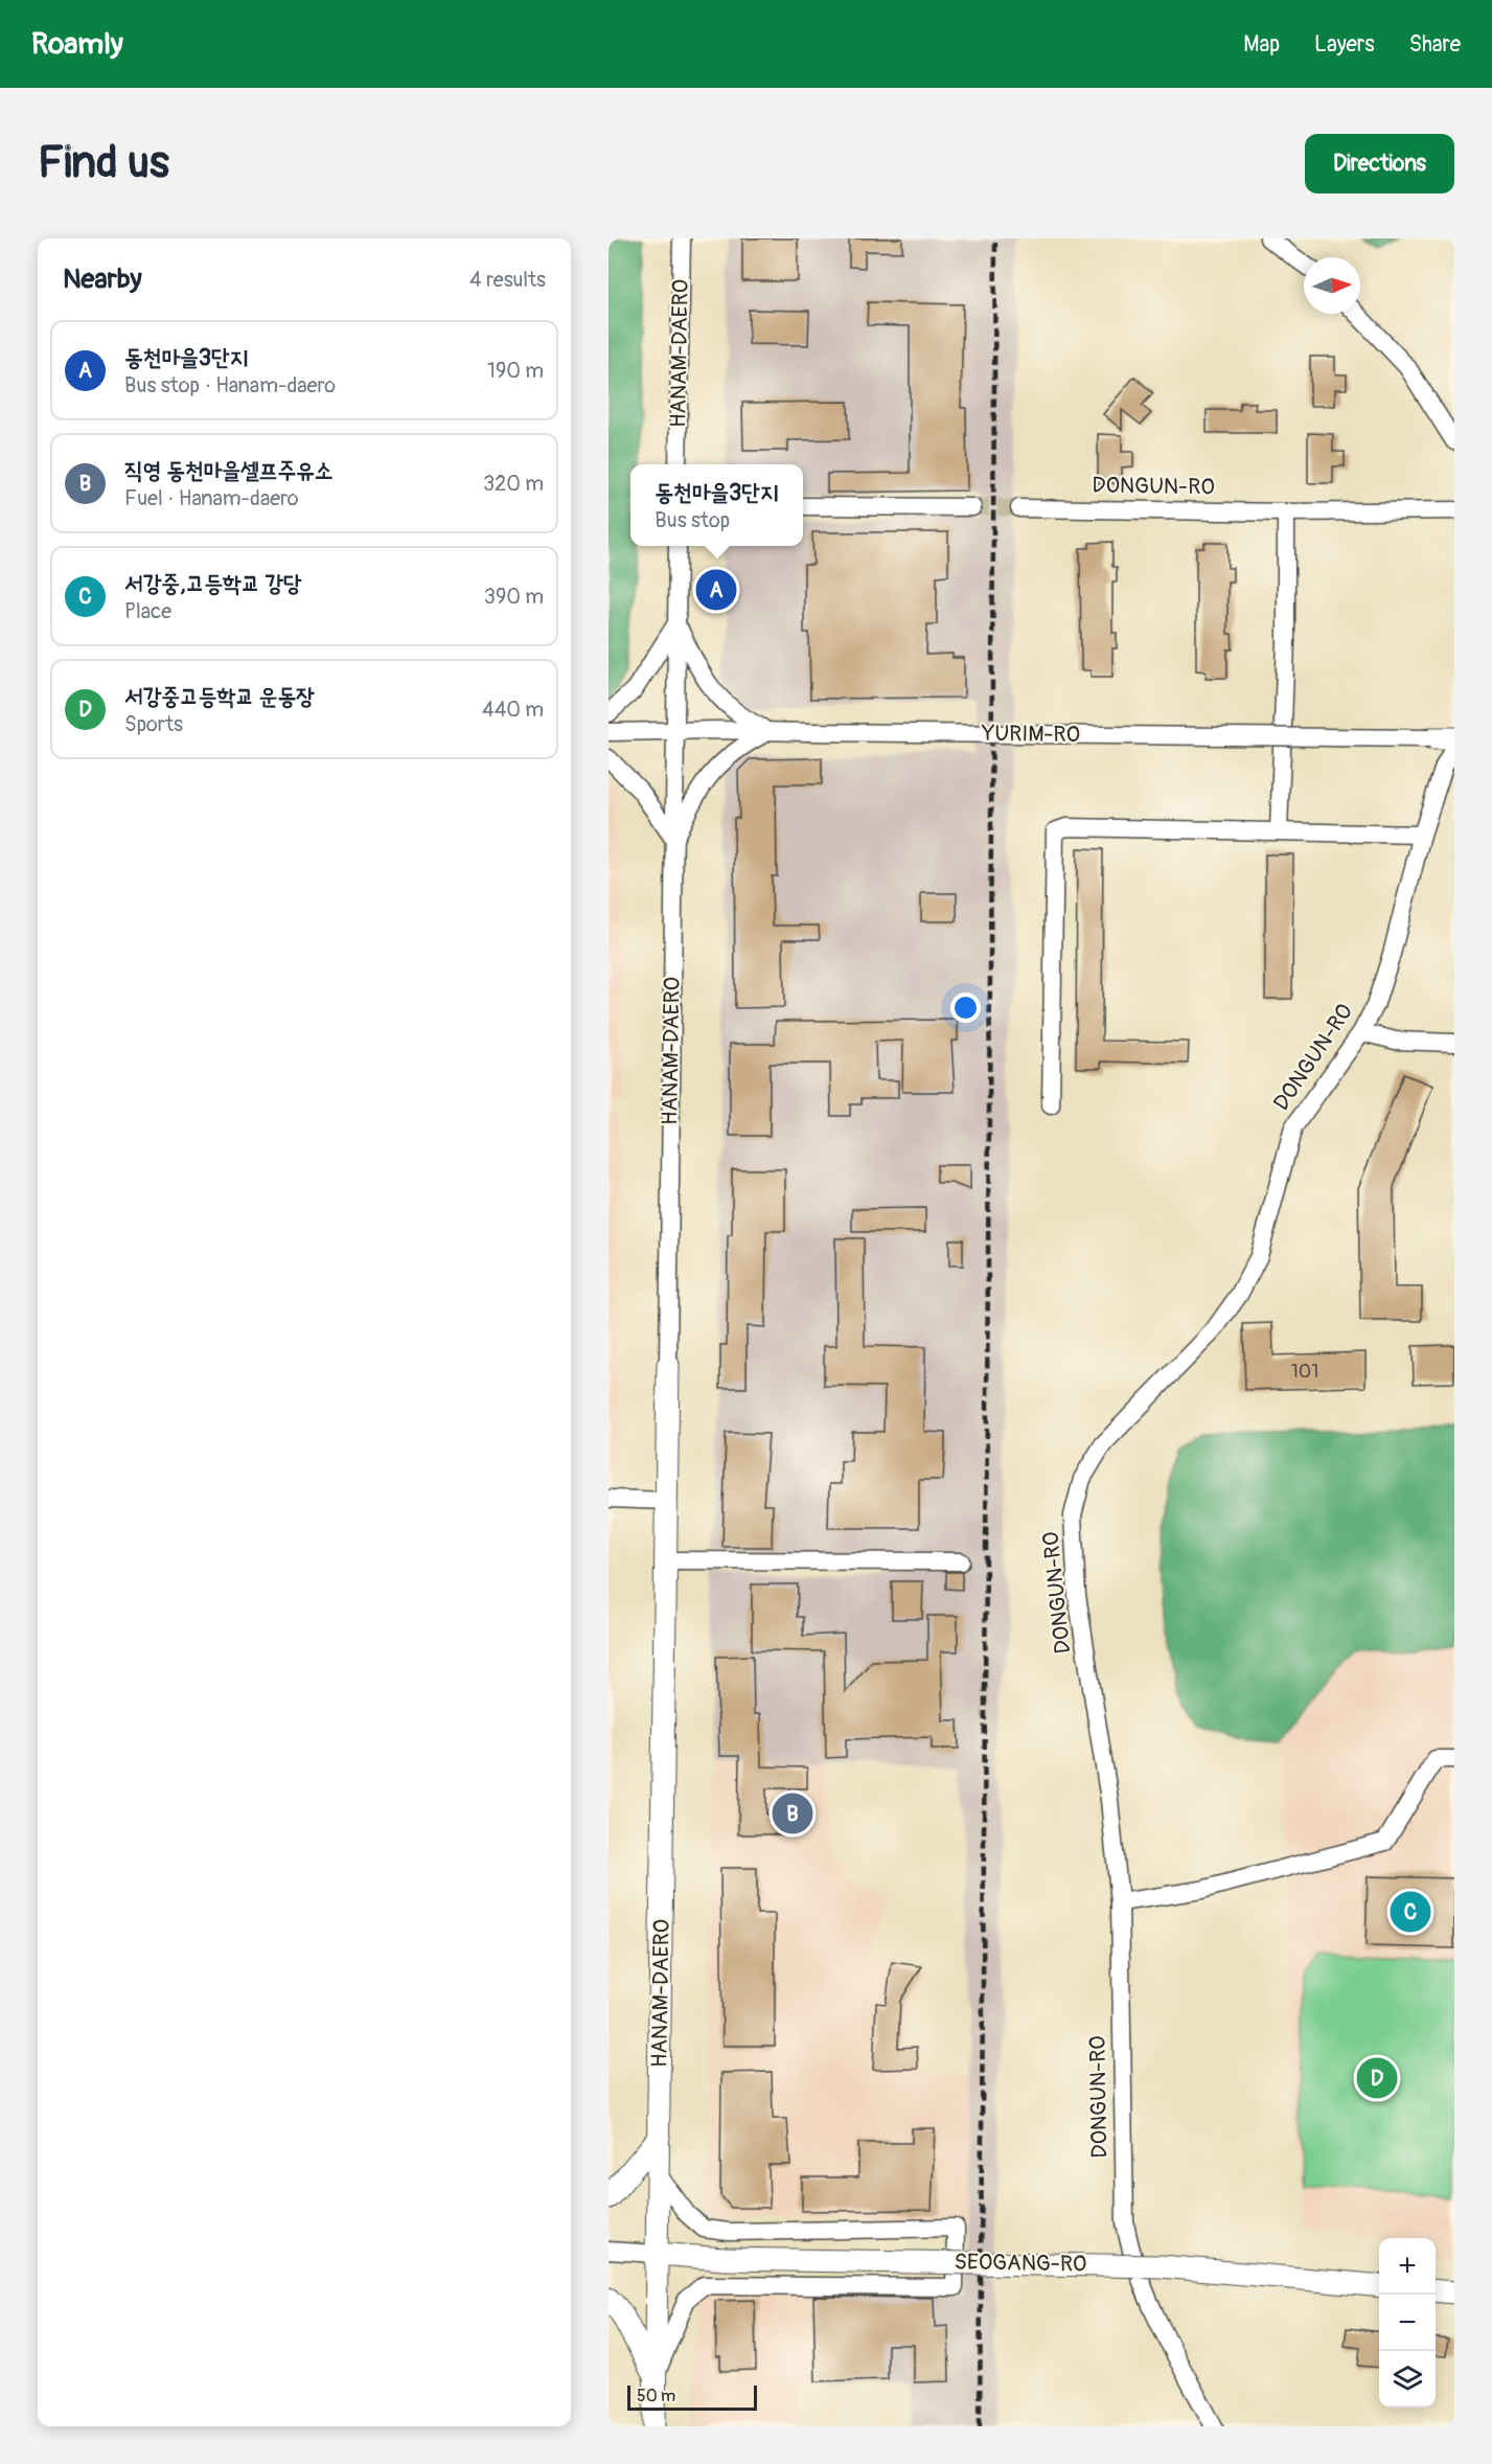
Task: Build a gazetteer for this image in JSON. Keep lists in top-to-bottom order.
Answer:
{
  "streets": {
    "main road": ["HANAM-DAERO", "YURIM-RO", "SEOGANG-RO"],
    "street": ["DONGUN-RO"]
  },
  "crossings": [
    ["HANAM-DAERO", "YURIM-RO"],
    ["HANAM-DAERO", "SEOGANG-RO"]
  ],
  "house_numbers": ["101"],
  "scale_bar": "50 m",
  "north": "right",
  "page": {
    "header": "Roamly",
    "nav": ["Map", "Layers", "Share"],
    "buttons": "Directions",
    "title": "Find us",
    "heading": ["Nearby", "4 results"],
    "list": [
      {
        "mark": "A",
        "name": "동천마을3단지",
        "note": "Bus stop · Hanam-daero",
        "value": "190 m"
      },
      {
        "mark": "B",
        "name": "직영 동천마을셀프주유소",
        "note": "Fuel · Hanam-daero",
        "value": "320 m"
      },
      {
        "mark": "C",
        "name": "서강중,고등학교 강당",
        "note": "Place",
        "value": "390 m"
      },
      {
        "mark": "D",
        "name": "서강중고등학교 운동장",
        "note": "Sports",
        "value": "440 m"
      }
    ],
    "popup": ["동천마을3단지", "Bus stop"],
    "pins": [
      "A",
      "B",
      "C",
      "D"
    ],
    "map_buttons": ["+", "−"],
    "scale": "50 m"
  }
}
